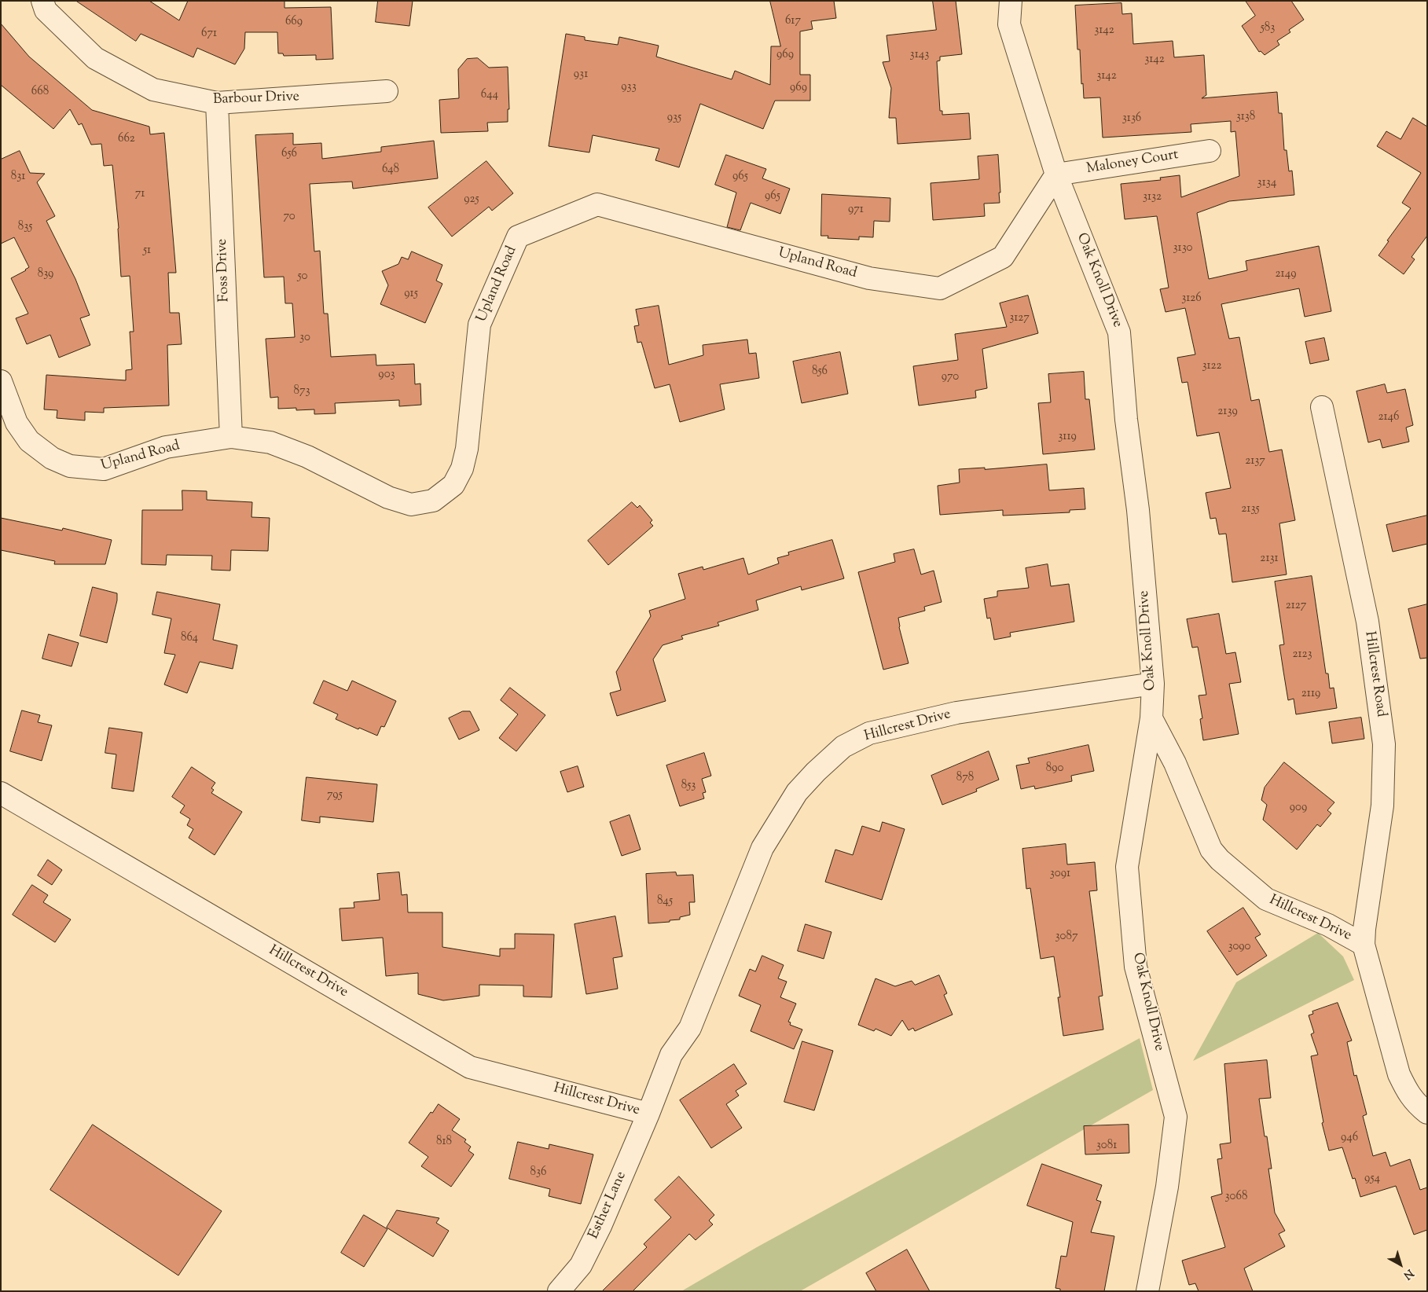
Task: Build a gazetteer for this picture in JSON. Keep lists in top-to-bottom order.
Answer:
{
  "streets": {
    "street": [
      "Barbour Drive",
      "Maloney Court",
      "Upland Road",
      "Foss Drive",
      "Oak Knoll Drive",
      "Hillcrest Road",
      "Hillcrest Drive",
      "Esther Lane"
    ]
  },
  "crossings": [
    ["Barbour Drive", "Foss Drive"],
    ["Maloney Court", "Upland Road"],
    ["Maloney Court", "Oak Knoll Drive"],
    ["Upland Road", "Foss Drive"],
    ["Upland Road", "Oak Knoll Drive"],
    ["Oak Knoll Drive", "Hillcrest Drive"],
    ["Hillcrest Road", "Hillcrest Drive"],
    ["Hillcrest Drive", "Esther Lane"]
  ],
  "house_numbers": [
    "617",
    "669",
    "583",
    "3142",
    "671",
    "969",
    "3143",
    "3142",
    "931",
    "3142",
    "933",
    "969",
    "668",
    "644",
    "3138",
    "935",
    "3136",
    "662",
    "656",
    "648",
    "831",
    "965",
    "3134",
    "71",
    "965",
    "3132",
    "925",
    "971",
    "70",
    "835",
    "3130",
    "51",
    "839",
    "2149",
    "50",
    "915",
    "3126",
    "3127",
    "30",
    "3122",
    "856",
    "903",
    "970",
    "873",
    "2139",
    "2146",
    "3119",
    "2137",
    "2135",
    "2131",
    "2127",
    "864",
    "2123",
    "2119",
    "890",
    "878",
    "853",
    "795",
    "909",
    "3091",
    "845",
    "3087",
    "3090",
    "946",
    "818",
    "3081",
    "836",
    "954",
    "3068"
  ],
  "north": "bottom right"
}
